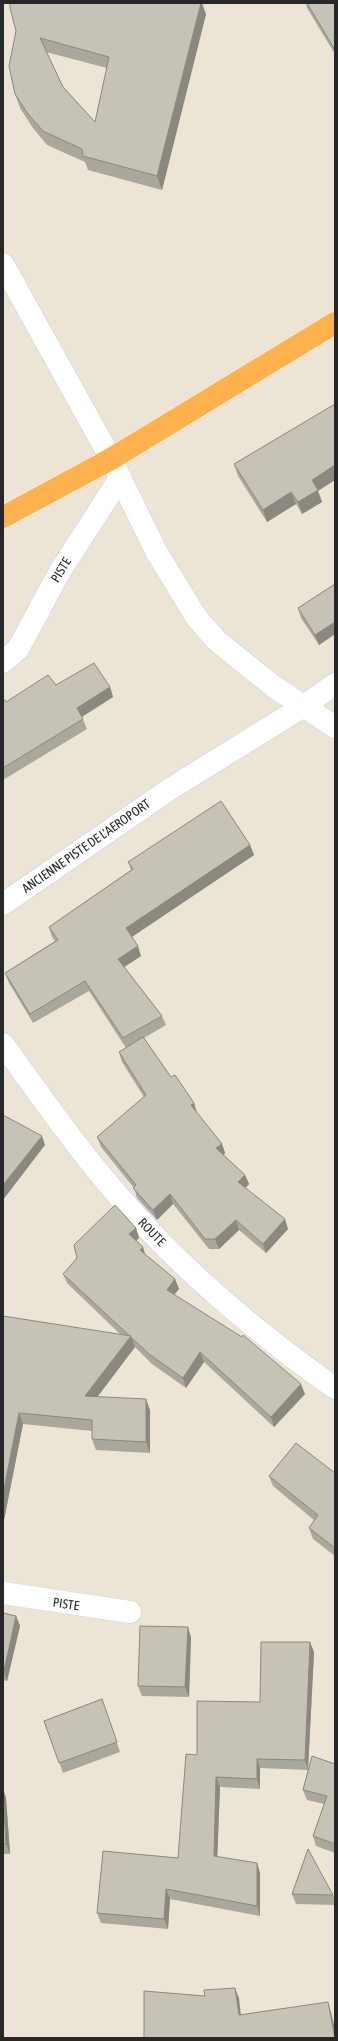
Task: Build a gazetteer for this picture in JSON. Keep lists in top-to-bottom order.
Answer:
{
  "streets": {
    "street": ["PISTE", "ANCIENNE PISTE DE L'AEROPORT", "ROUTE"]
  }
}
